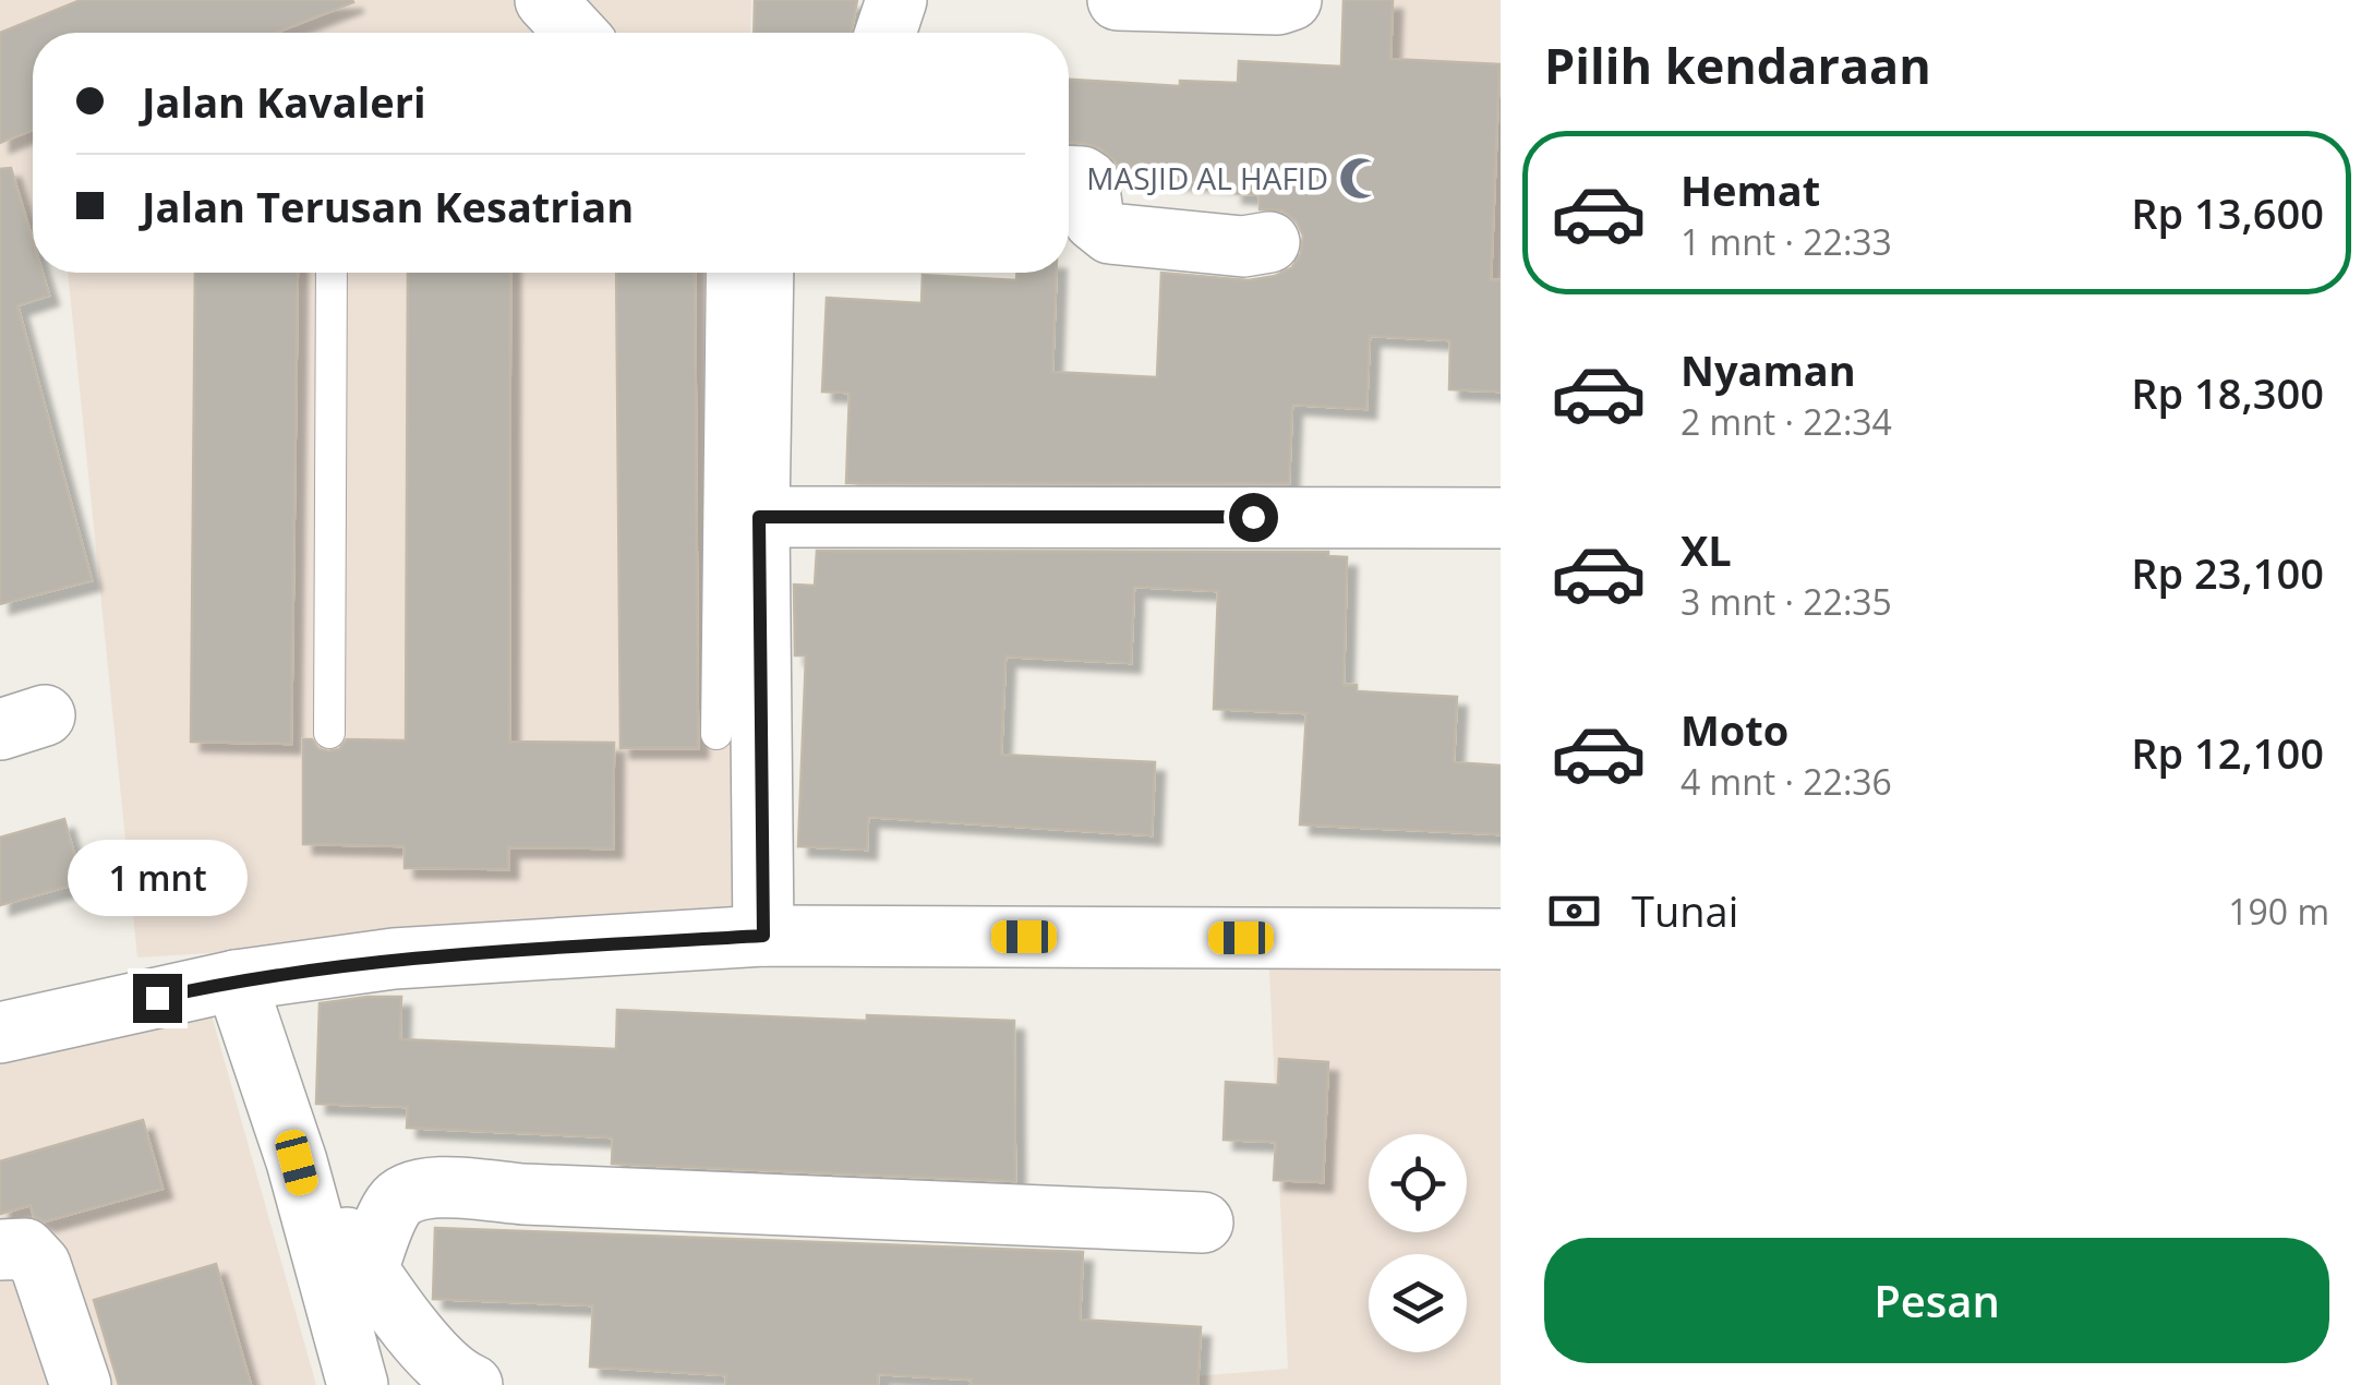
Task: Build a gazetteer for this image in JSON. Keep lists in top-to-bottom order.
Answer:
{
  "places": {
    "mosque": ["MASJID AL HAFID"]
  },
  "page": {
    "heading": "Pilih kendaraan",
    "banner": ["Jalan Kavaleri", "Jalan Terusan Kesatrian"],
    "list": [
      {
        "name": "Hemat",
        "note": "1 mnt · 22:33",
        "value": "Rp 13,600"
      },
      {
        "name": "Nyaman",
        "note": "2 mnt · 22:34",
        "value": "Rp 18,300"
      },
      {
        "name": "XL",
        "note": "3 mnt · 22:35",
        "value": "Rp 23,100"
      },
      {
        "name": "Moto",
        "note": "4 mnt · 22:36",
        "value": "Rp 12,100"
      }
    ],
    "bubble": "1 mnt",
    "pay": ["Tunai", "190 m"],
    "buttons": "Pesan"
  }
}
